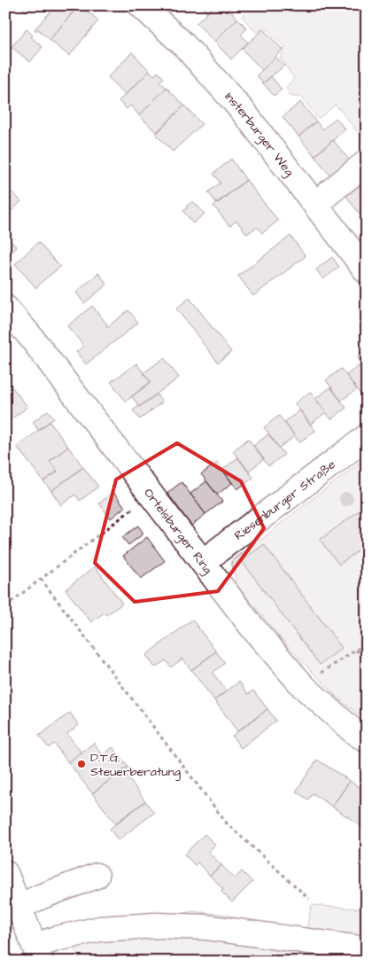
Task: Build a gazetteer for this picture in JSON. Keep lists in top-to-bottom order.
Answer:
{
  "streets": {
    "street": ["Insterburger Weg", "Riesenburger Straße", "Ortelsburger Ring"]
  },
  "crossings": [
    ["Riesenburger Straße", "Ortelsburger Ring"]
  ],
  "places": ["D.T.G. Steuerberatung"]
}
